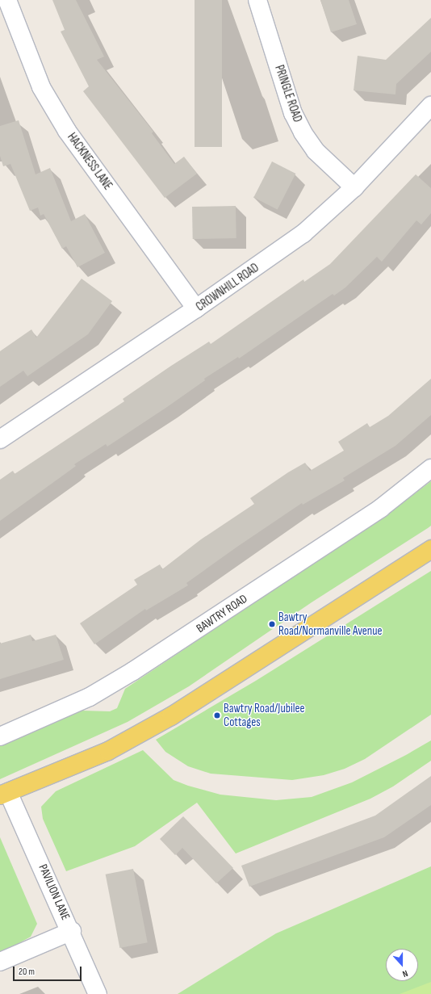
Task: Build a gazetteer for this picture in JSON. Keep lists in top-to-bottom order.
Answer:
{
  "streets": {
    "street": [
      "PRINGLE ROAD",
      "HACKNESS LANE",
      "CROWNHILL ROAD",
      "BAWTRY ROAD",
      "PAVILION LANE"
    ]
  },
  "crossings": [
    ["PRINGLE ROAD", "CROWNHILL ROAD"],
    ["HACKNESS LANE", "CROWNHILL ROAD"]
  ],
  "places": ["Bawtry Road/Normanville Avenue", "Bawtry Road/Jubilee Cottages"],
  "scale_bar": "20 m",
  "north": "bottom"
}
